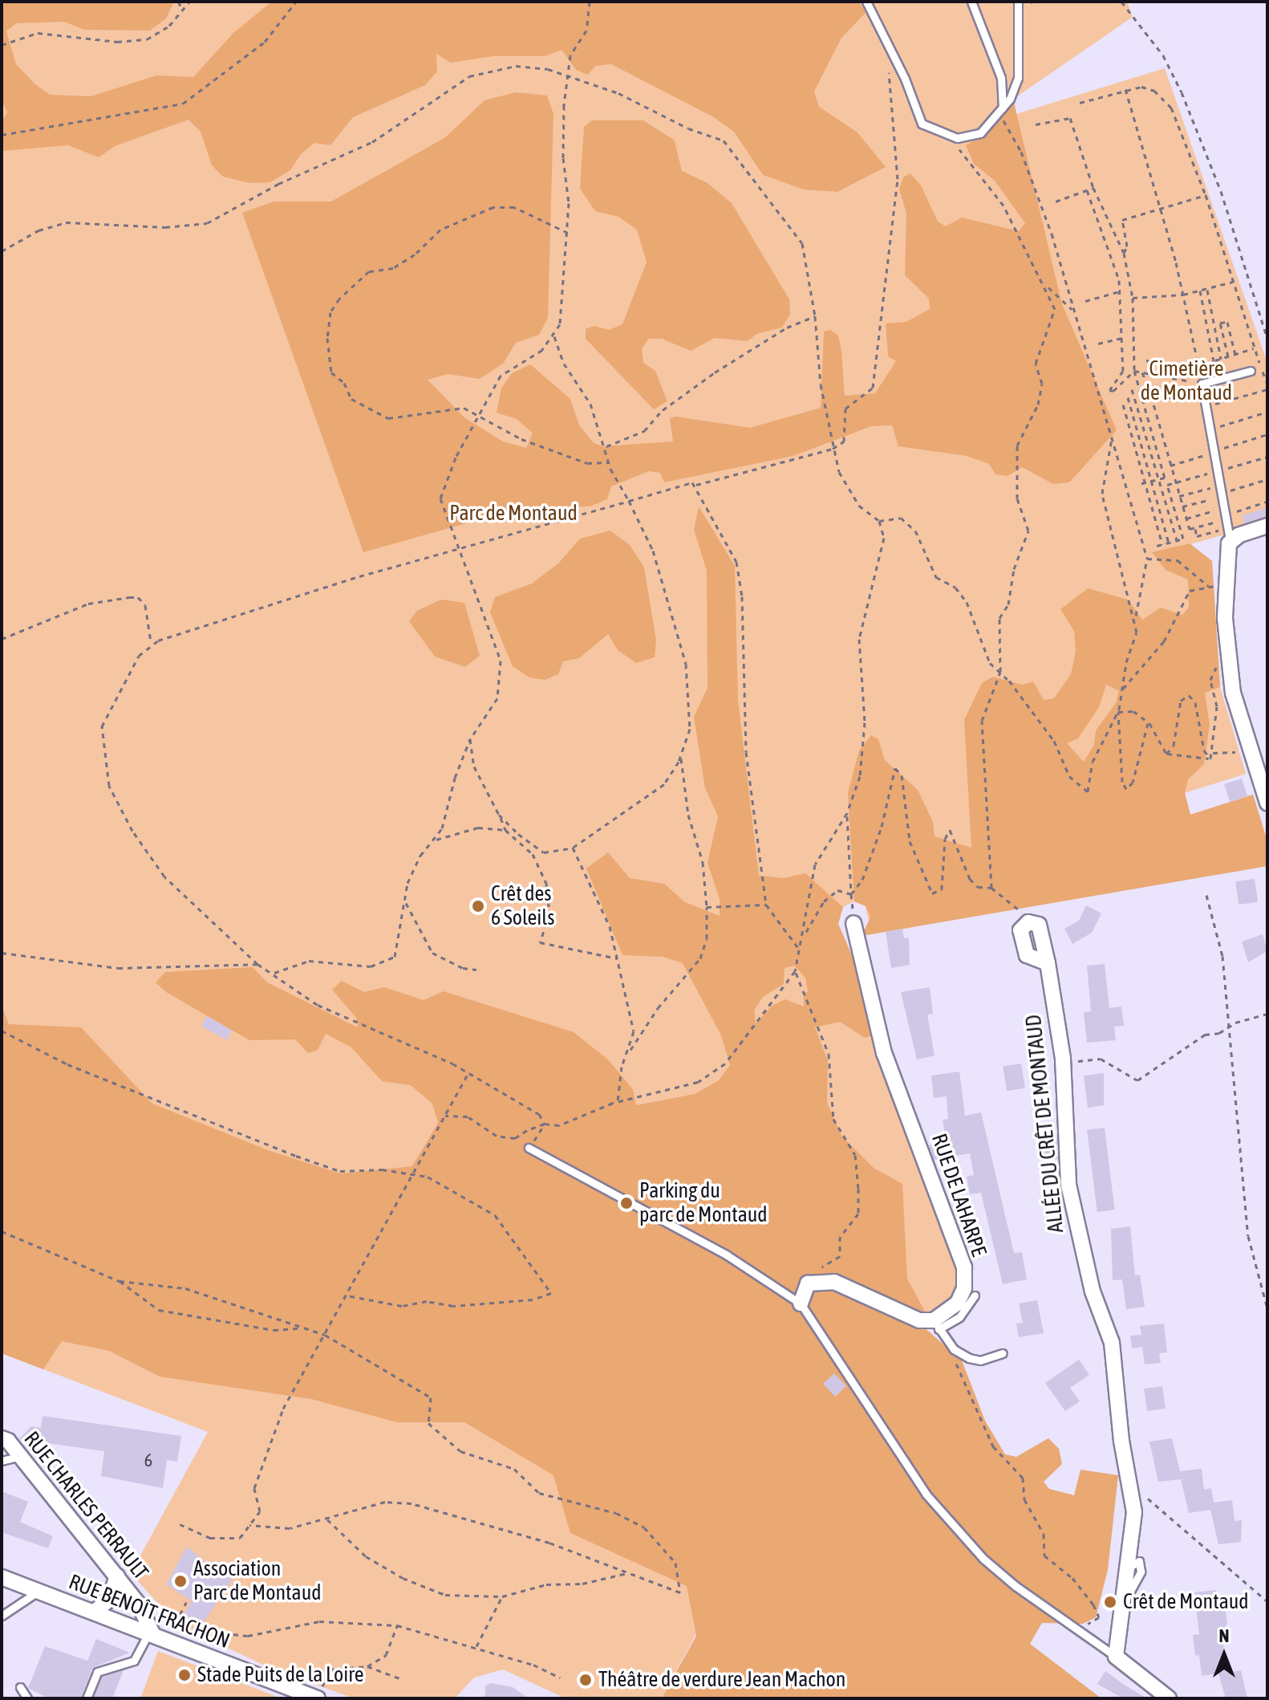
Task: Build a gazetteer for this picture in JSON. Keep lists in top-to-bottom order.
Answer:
{
  "streets": {
    "street": [
      "ALLÉE DU CRÊT DE MONTAUD",
      "RUE DE LAHARPE",
      "RUE CHARLES PERRAULT",
      "RUE BENOÎT FRACHON"
    ]
  },
  "crossings": [
    ["RUE CHARLES PERRAULT", "RUE BENOÎT FRACHON"]
  ],
  "parks": ["Cimetière de Montaud", "Parc de Montaud"],
  "places": [
    "Crêt des 6 Soleils",
    "Parking du parc de Montaud",
    "Association Parc de Montaud",
    "Crêt de Montaud",
    "Stade Puits de la Loire",
    "Théâtre de verdure Jean Machon"
  ],
  "house_numbers": ["6"],
  "north": "top"
}
